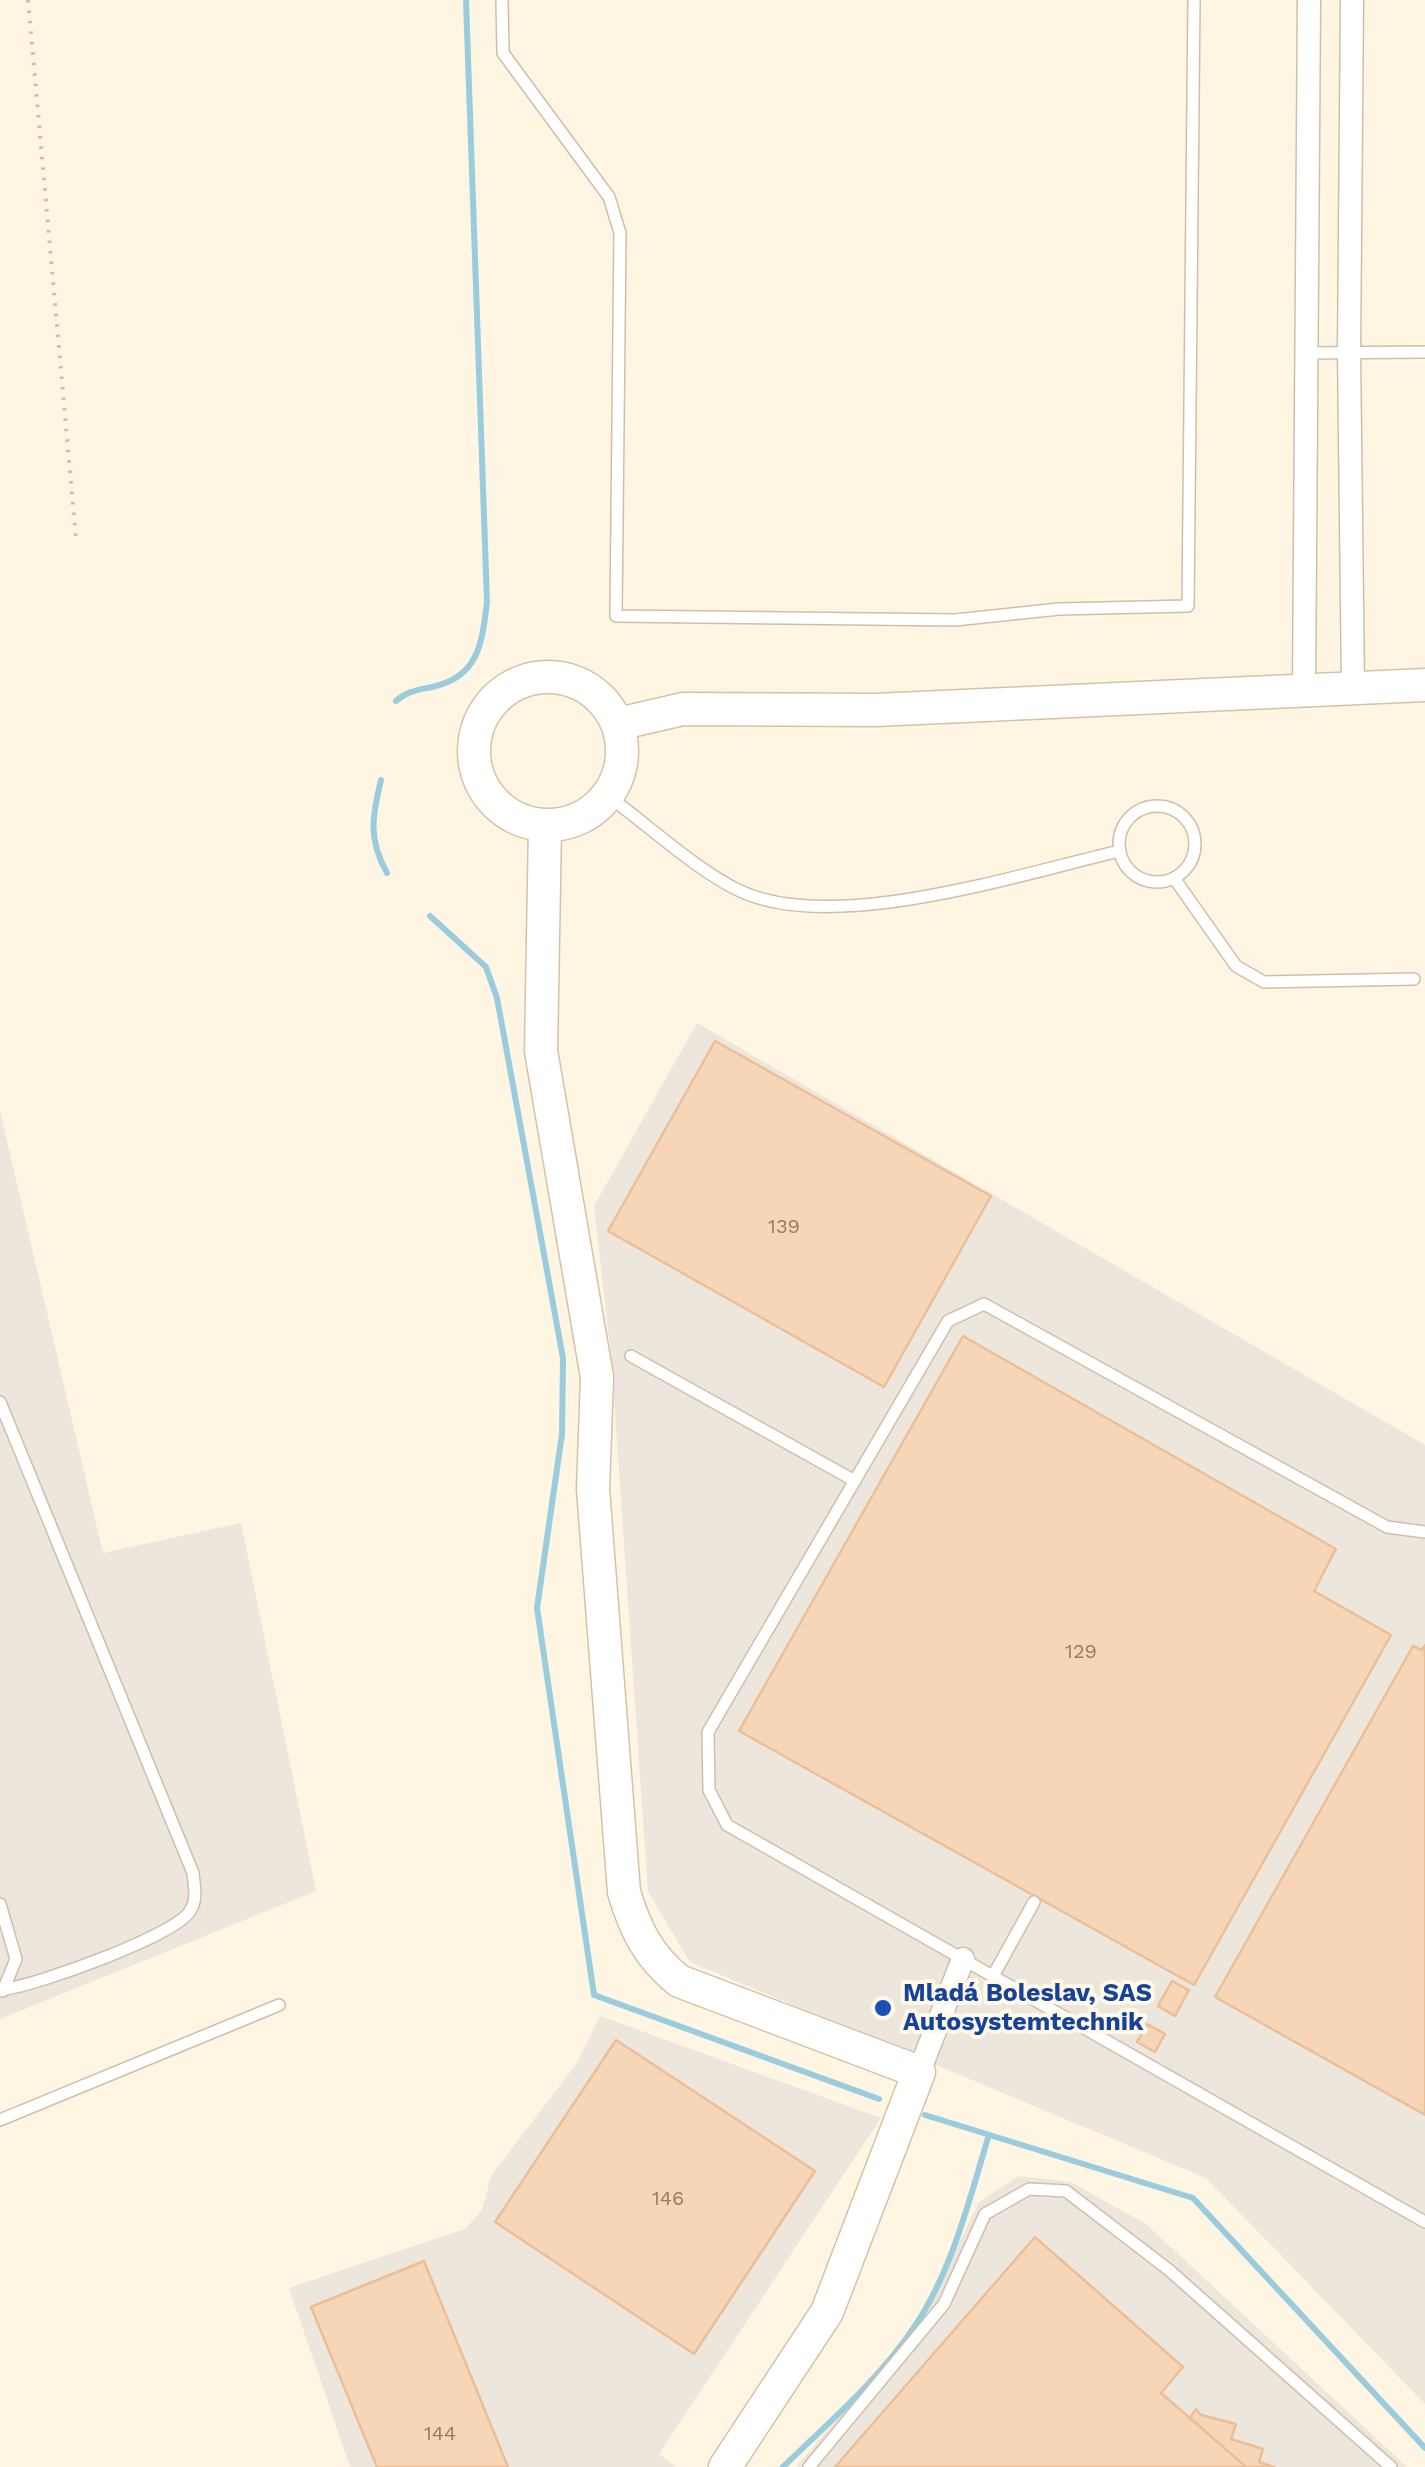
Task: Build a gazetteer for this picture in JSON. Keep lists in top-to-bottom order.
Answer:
{
  "places": ["Mladá Boleslav, SAS Autosystemtechnik"],
  "house_numbers": [
    "139",
    "129",
    "146",
    "144"
  ]
}
